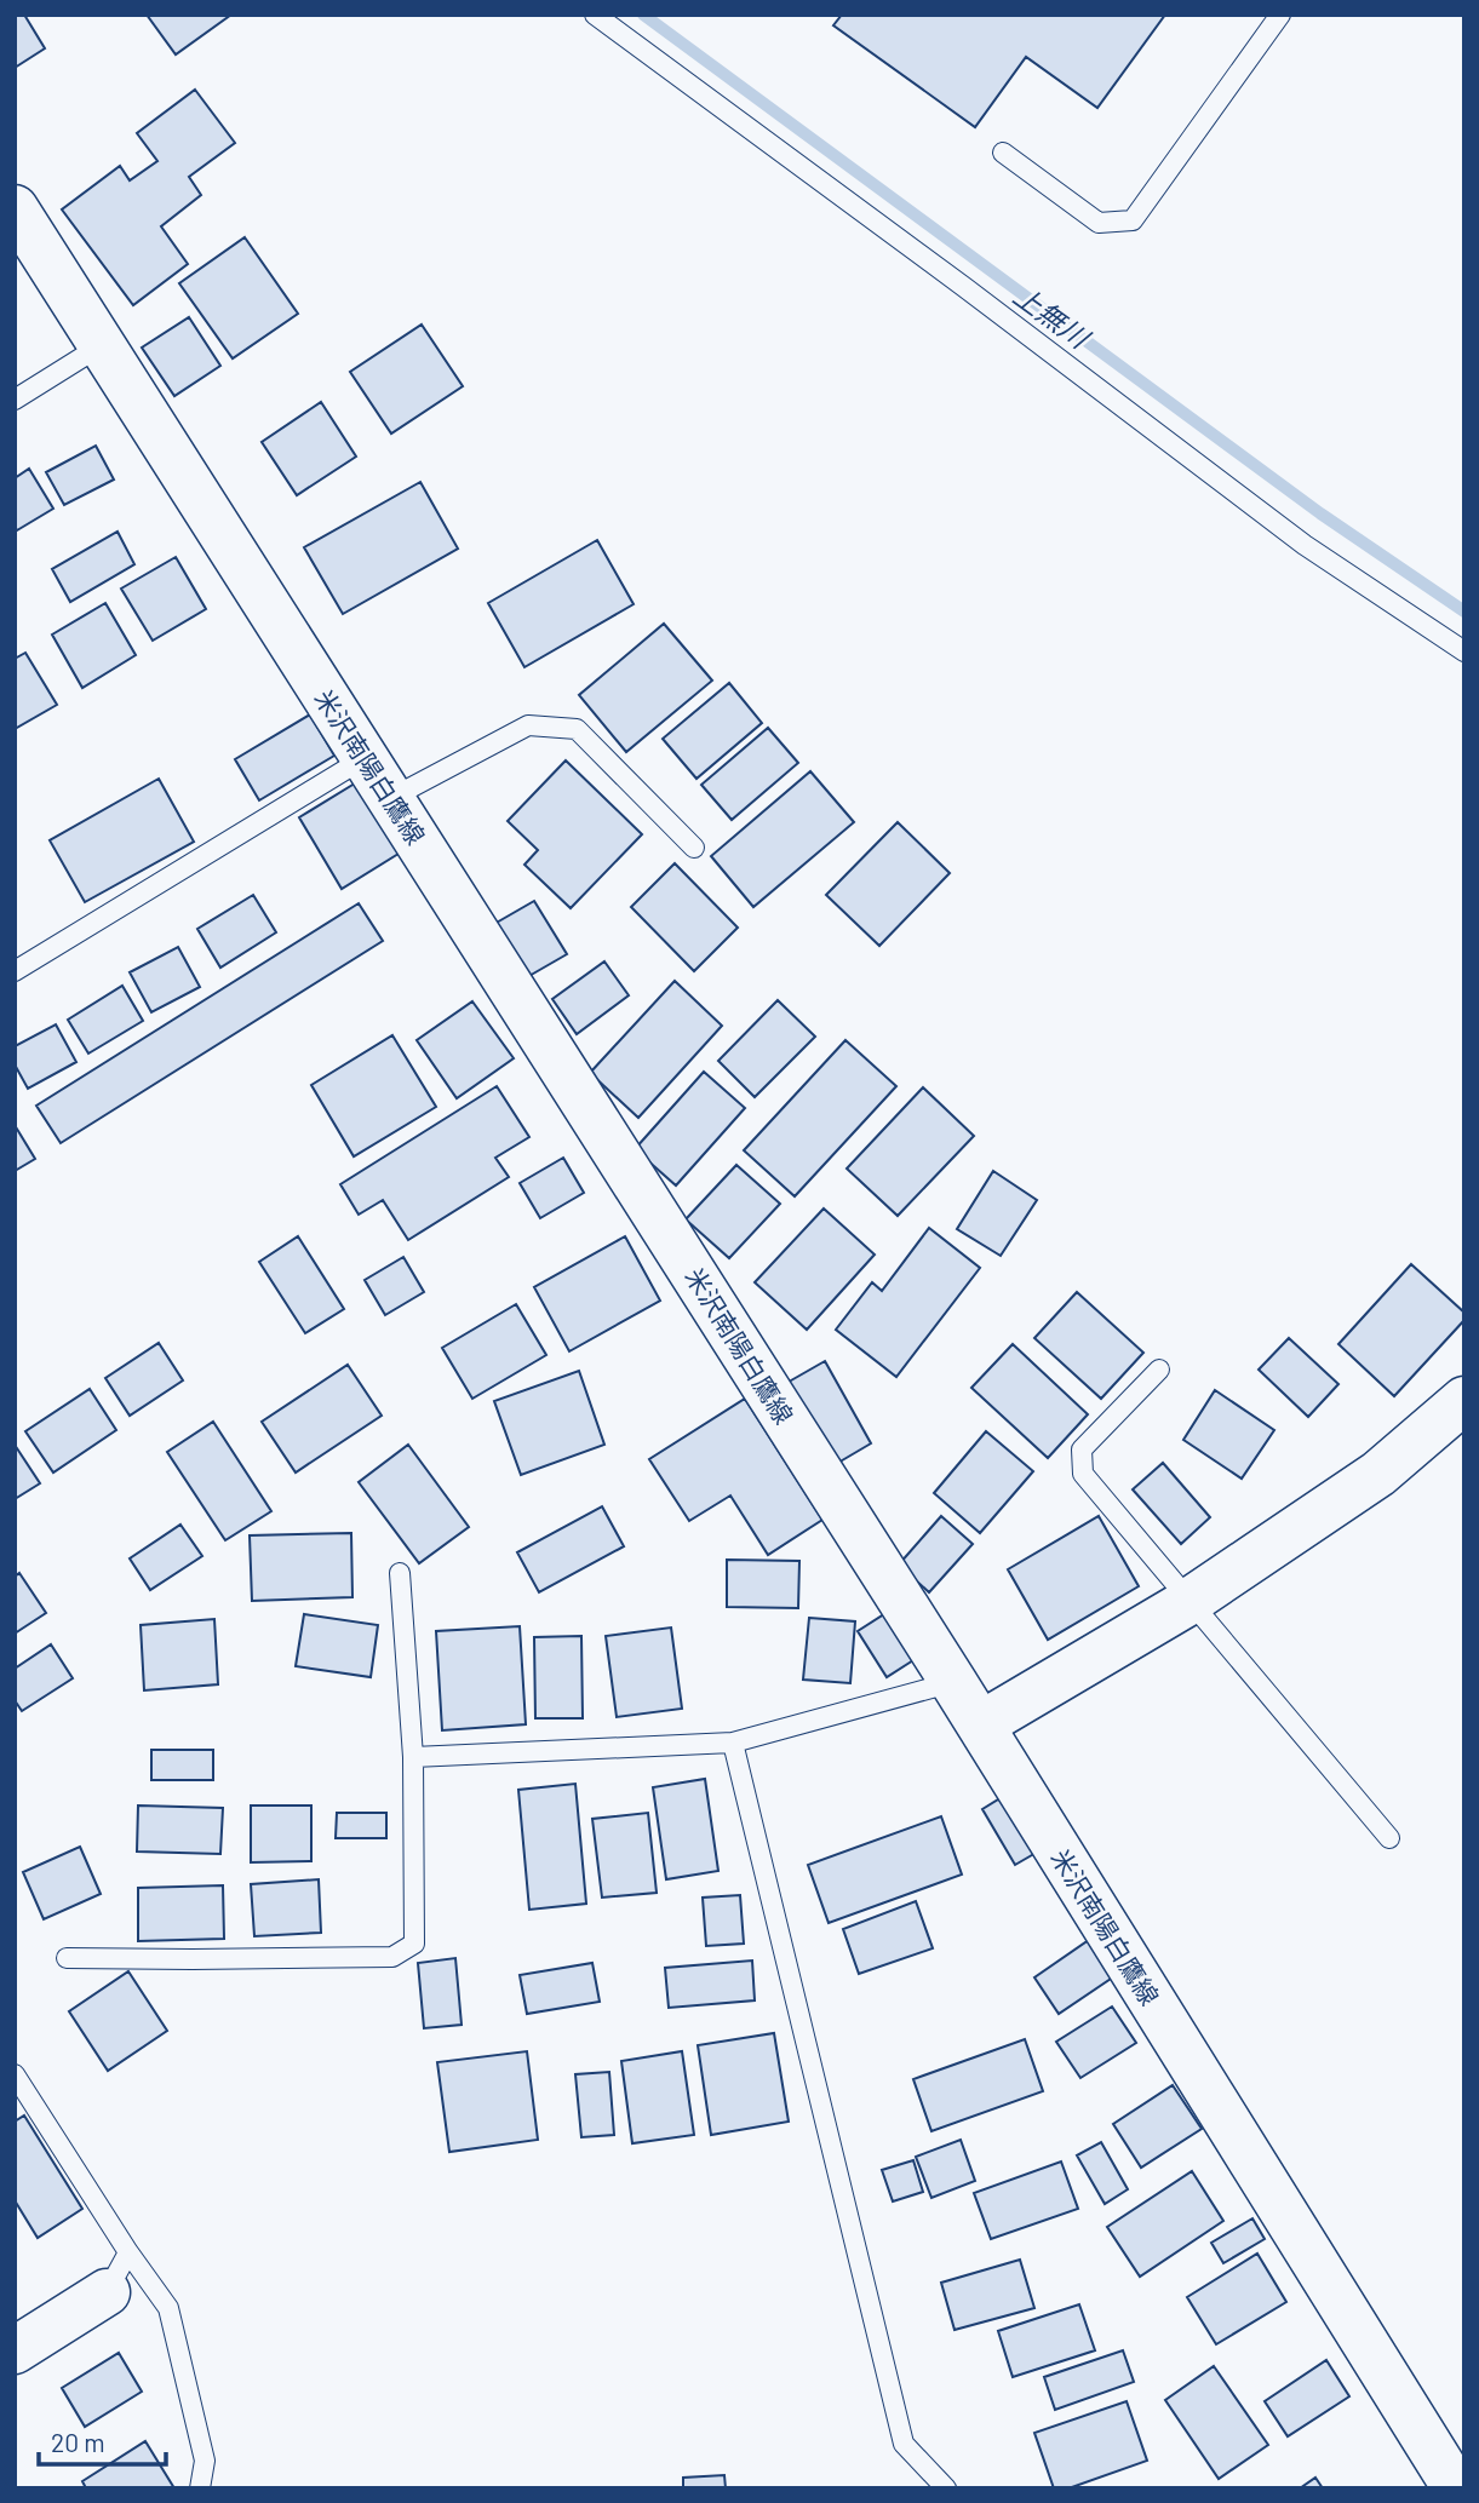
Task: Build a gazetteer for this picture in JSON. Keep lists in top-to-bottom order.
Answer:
{
  "streets": {
    "main road": ["米沢南陽白鷹線"]
  },
  "water": ["上無川"],
  "scale_bar": "20 m"
}
